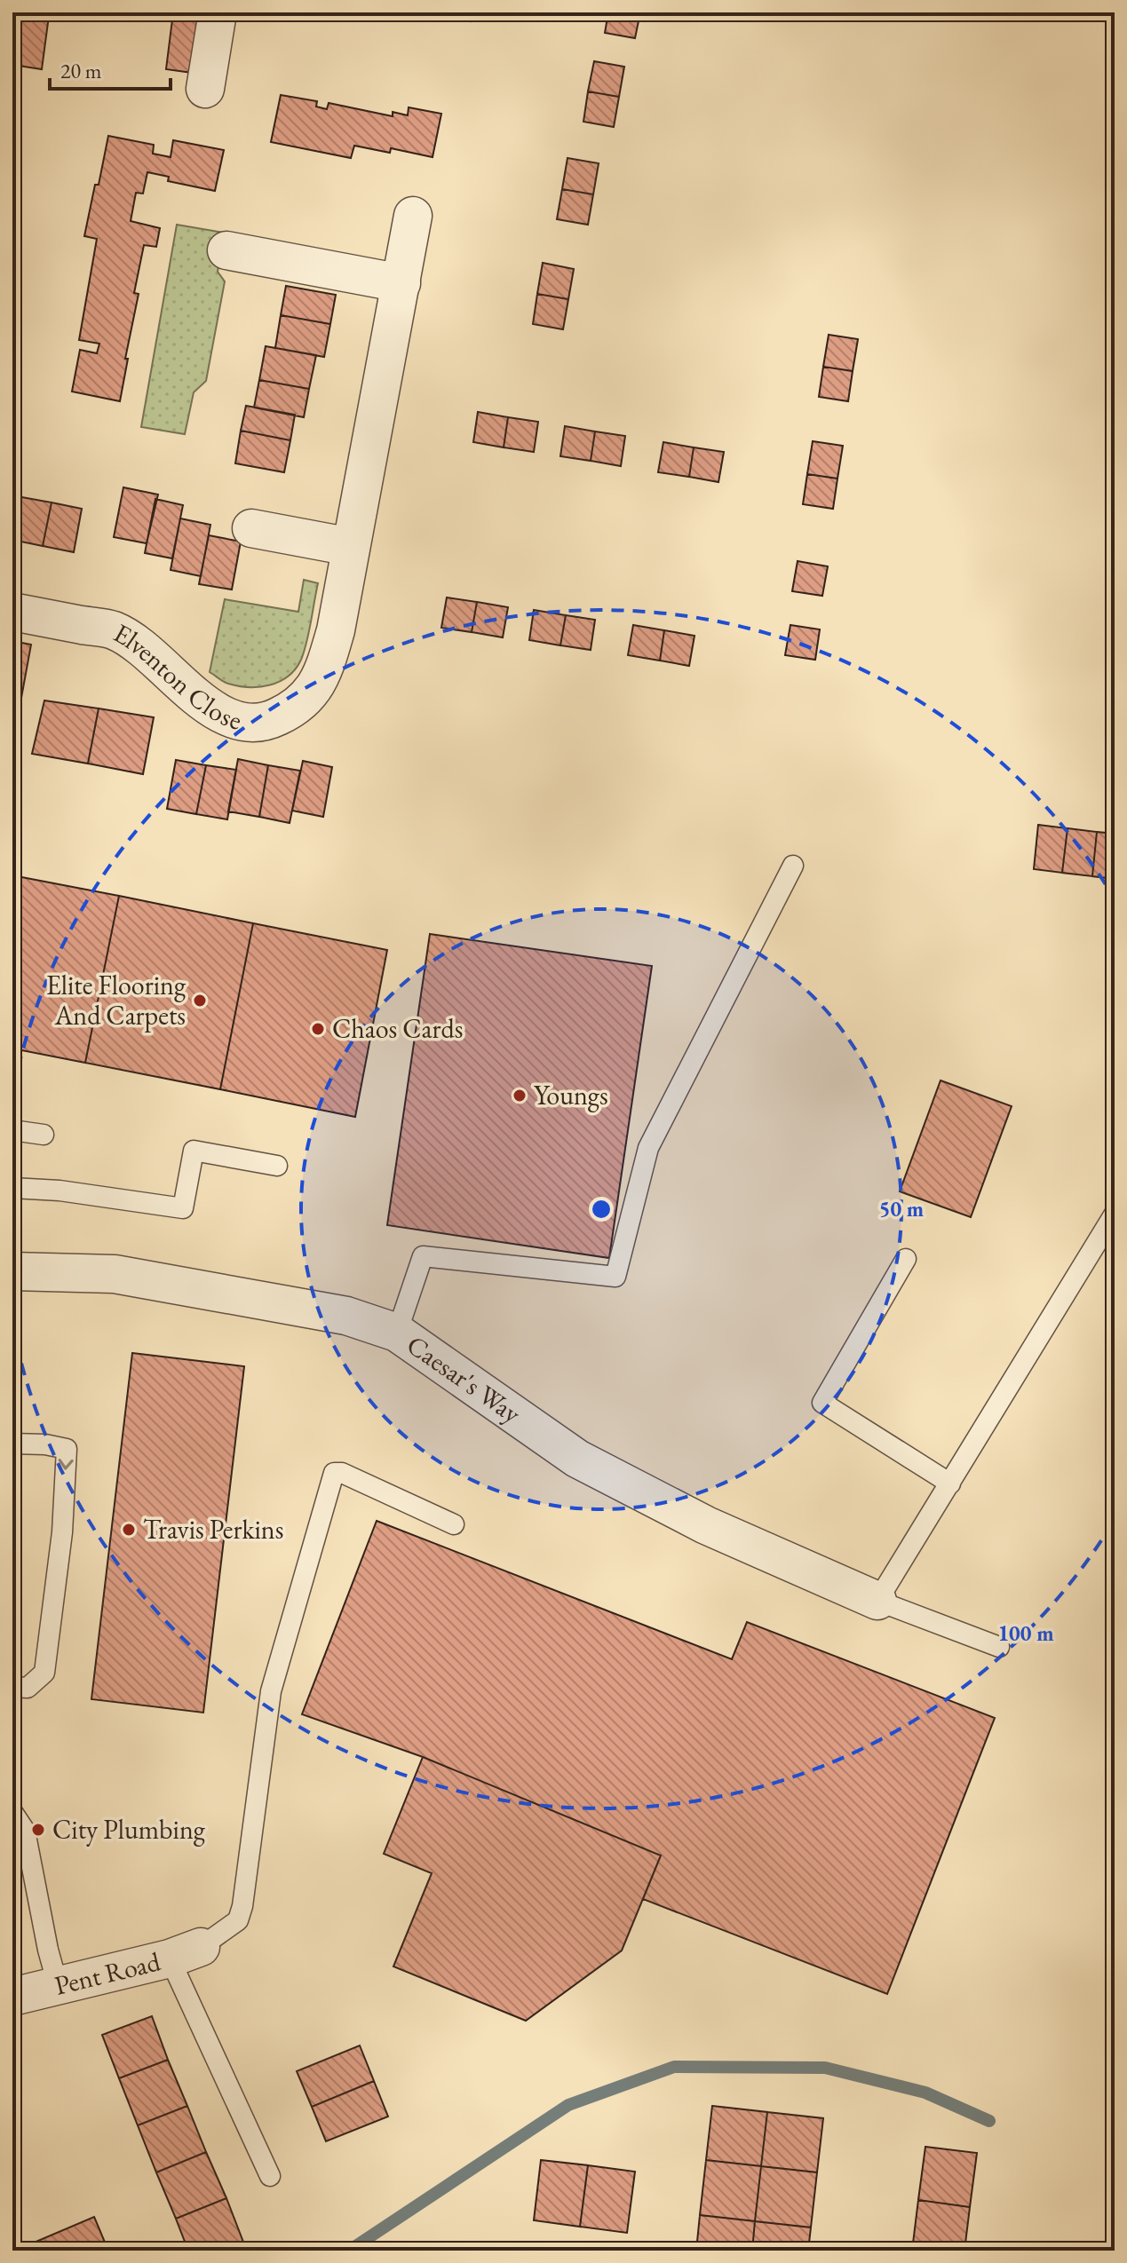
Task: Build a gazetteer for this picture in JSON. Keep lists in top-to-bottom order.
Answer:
{
  "streets": {
    "street": ["Elventon Close", "Caesar's Way", "Pent Road"]
  },
  "places": [
    "Elite Flooring And Carpets",
    "Chaos Cards",
    "Youngs",
    "Travis Perkins",
    "City Plumbing"
  ],
  "scale_bar": "20 m",
  "rings": ["50 m", "100 m"]
}
